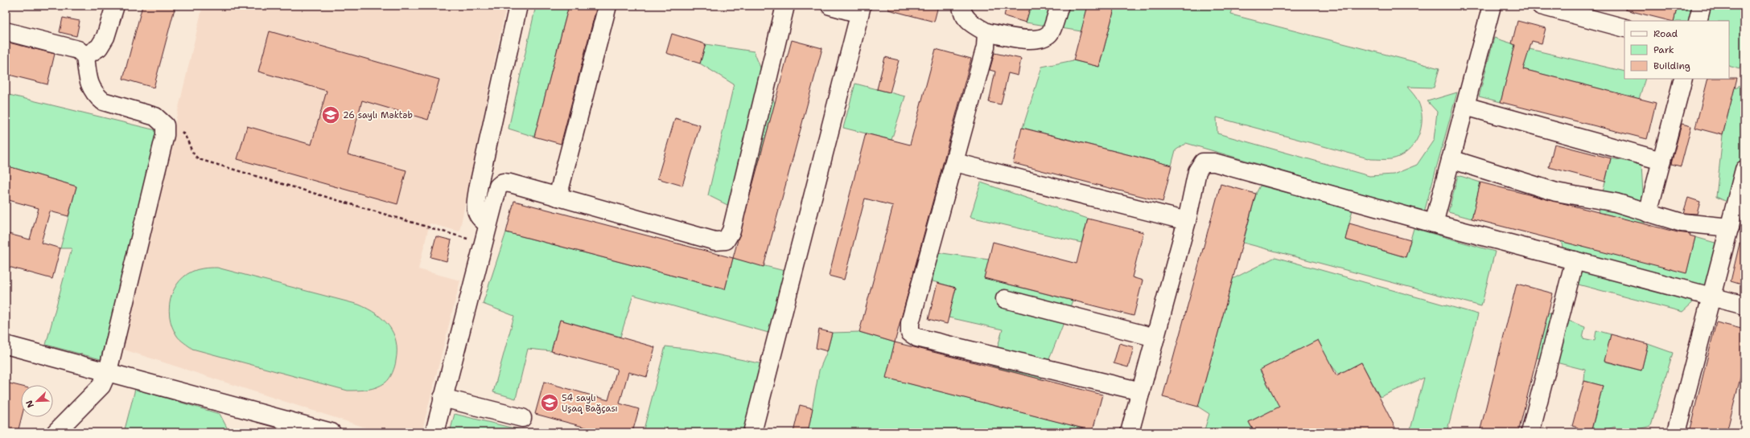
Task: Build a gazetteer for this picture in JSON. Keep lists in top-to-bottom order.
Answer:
{
  "places": {
    "school or university": ["26 saylı Məktəb", "54 saylı Uşaq Bağçası"]
  },
  "legend": ["Road", "Park", "Building"],
  "north": "bottom left"
}
